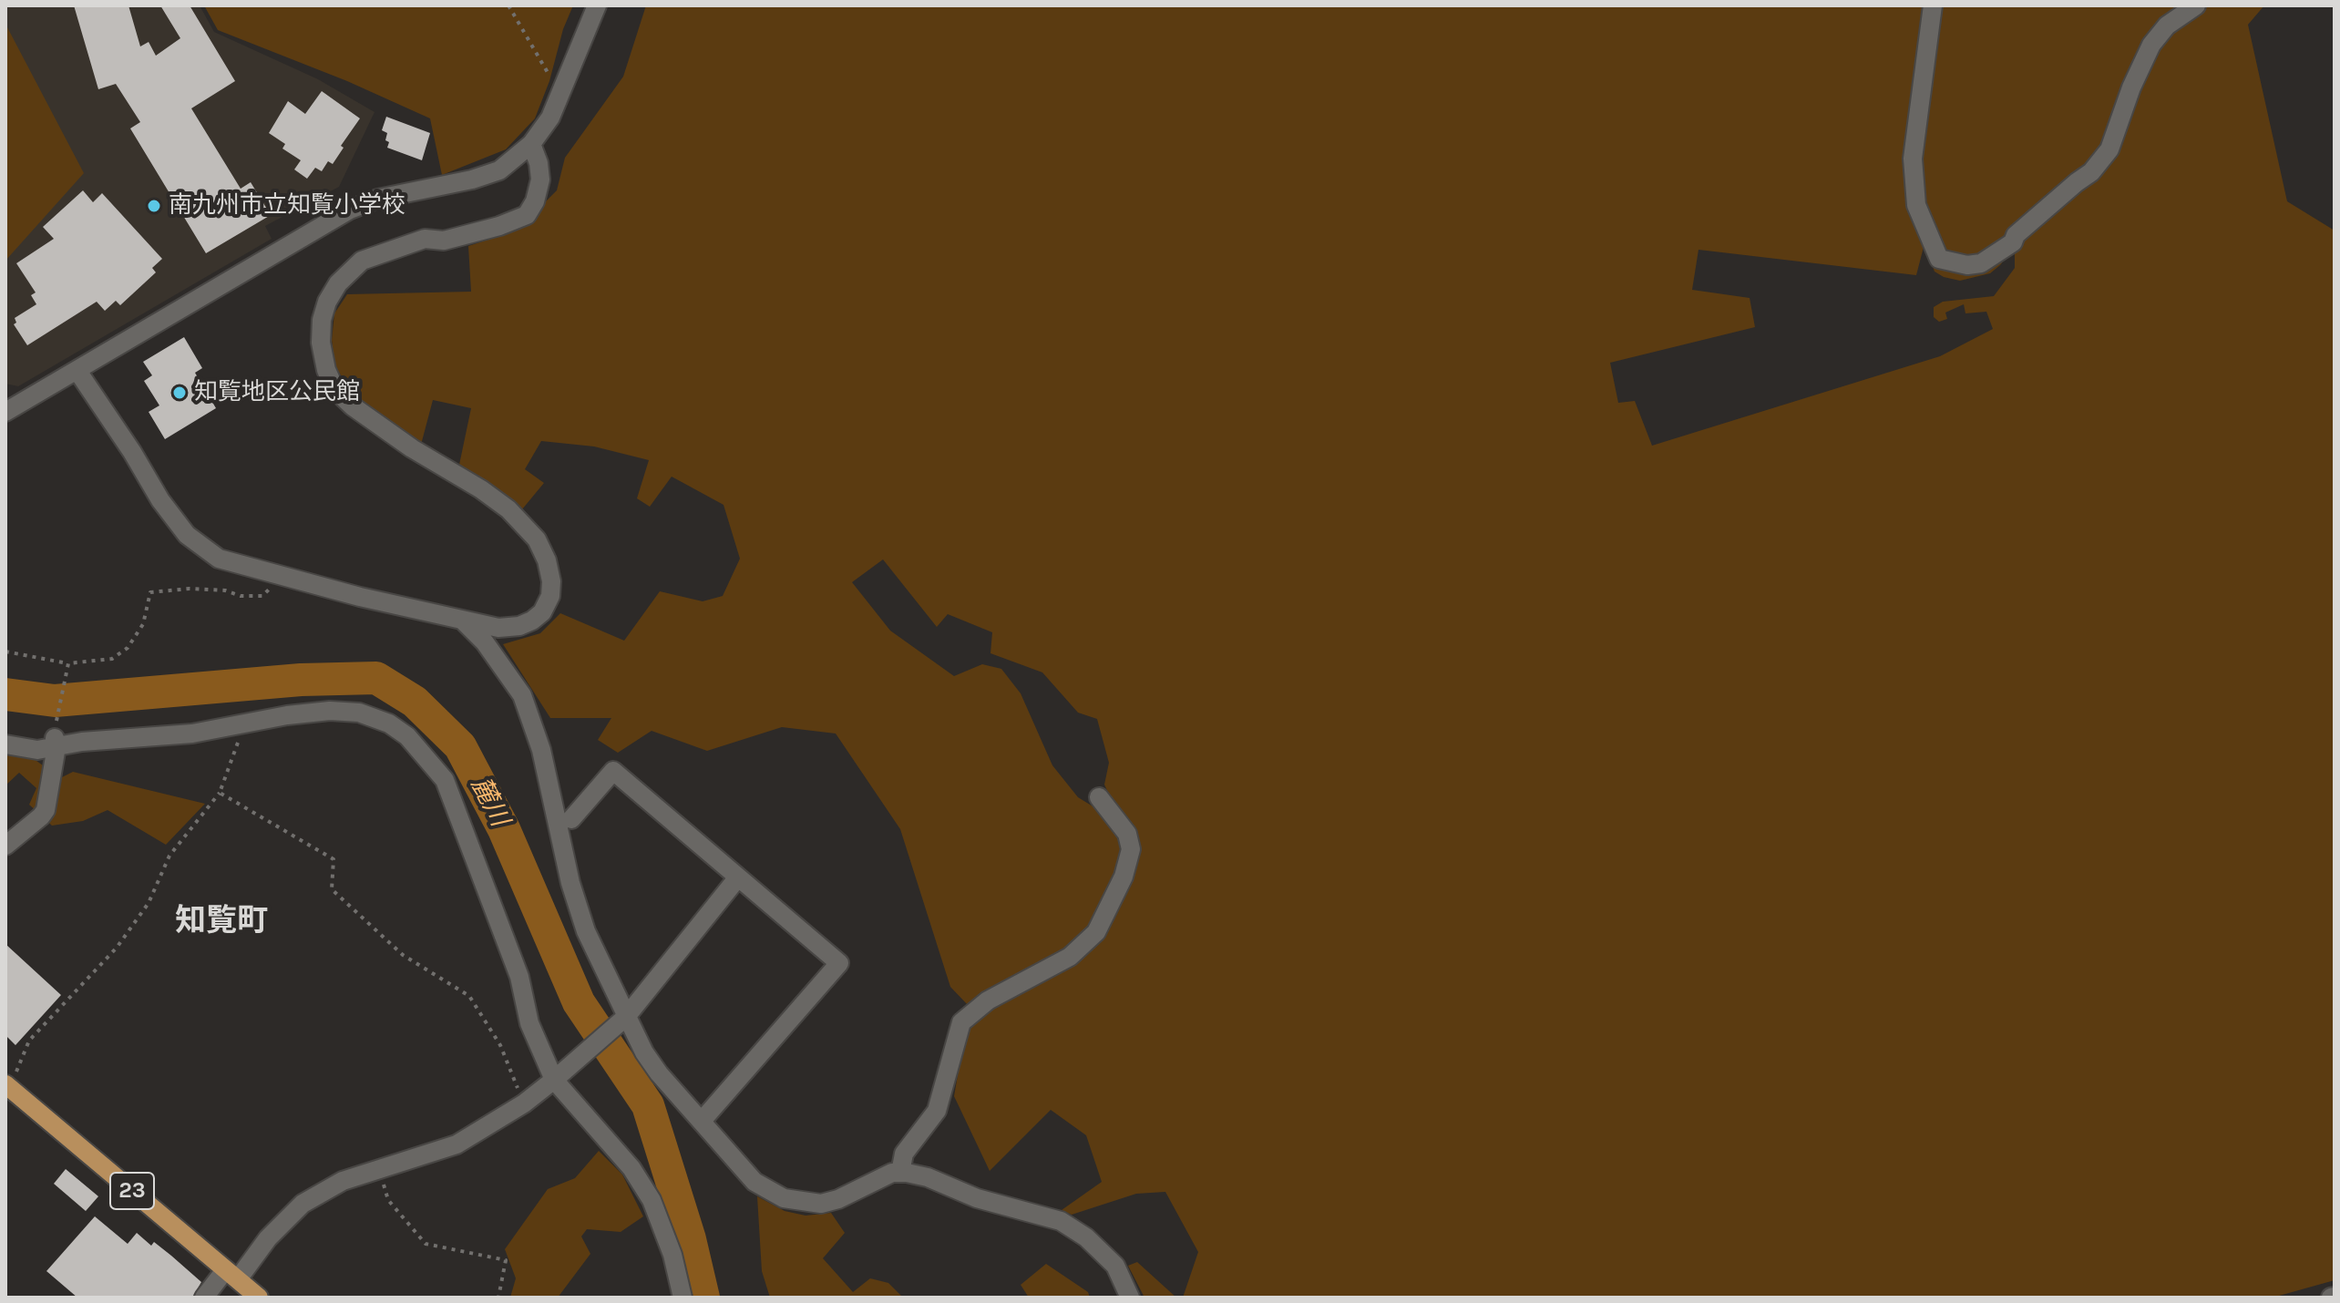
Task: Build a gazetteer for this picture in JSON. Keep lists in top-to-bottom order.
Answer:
{
  "streets": {
    "main road": ["23"]
  },
  "districts": ["知覧町"],
  "water": ["麓川"],
  "places": ["南九州市立知覧小学校", "知覧地区公民館"]
}
